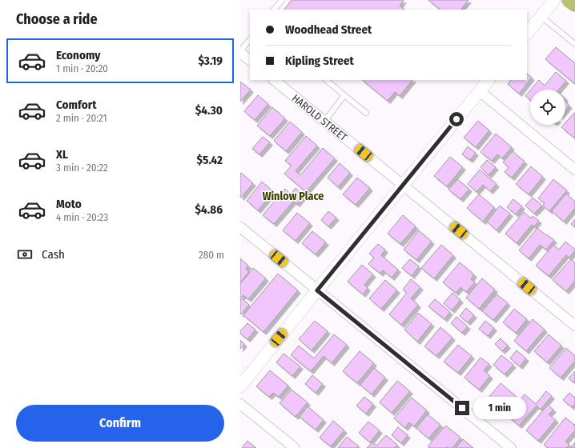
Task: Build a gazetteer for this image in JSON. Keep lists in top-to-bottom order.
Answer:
{
  "streets": {
    "street": ["HAROLD STREET"]
  },
  "districts": ["Winlow Place"],
  "page": {
    "heading": "Choose a ride",
    "banner": ["Woodhead Street", "Kipling Street"],
    "list": [
      {
        "name": "Economy",
        "note": "1 min · 20:20",
        "value": "$3.19"
      },
      {
        "name": "Comfort",
        "note": "2 min · 20:21",
        "value": "$4.30"
      },
      {
        "name": "XL",
        "note": "3 min · 20:22",
        "value": "$5.42"
      },
      {
        "name": "Moto",
        "note": "4 min · 20:23",
        "value": "$4.86"
      }
    ],
    "pay": ["Cash", "280 m"],
    "bubble": "1 min",
    "buttons": "Confirm"
  }
}
